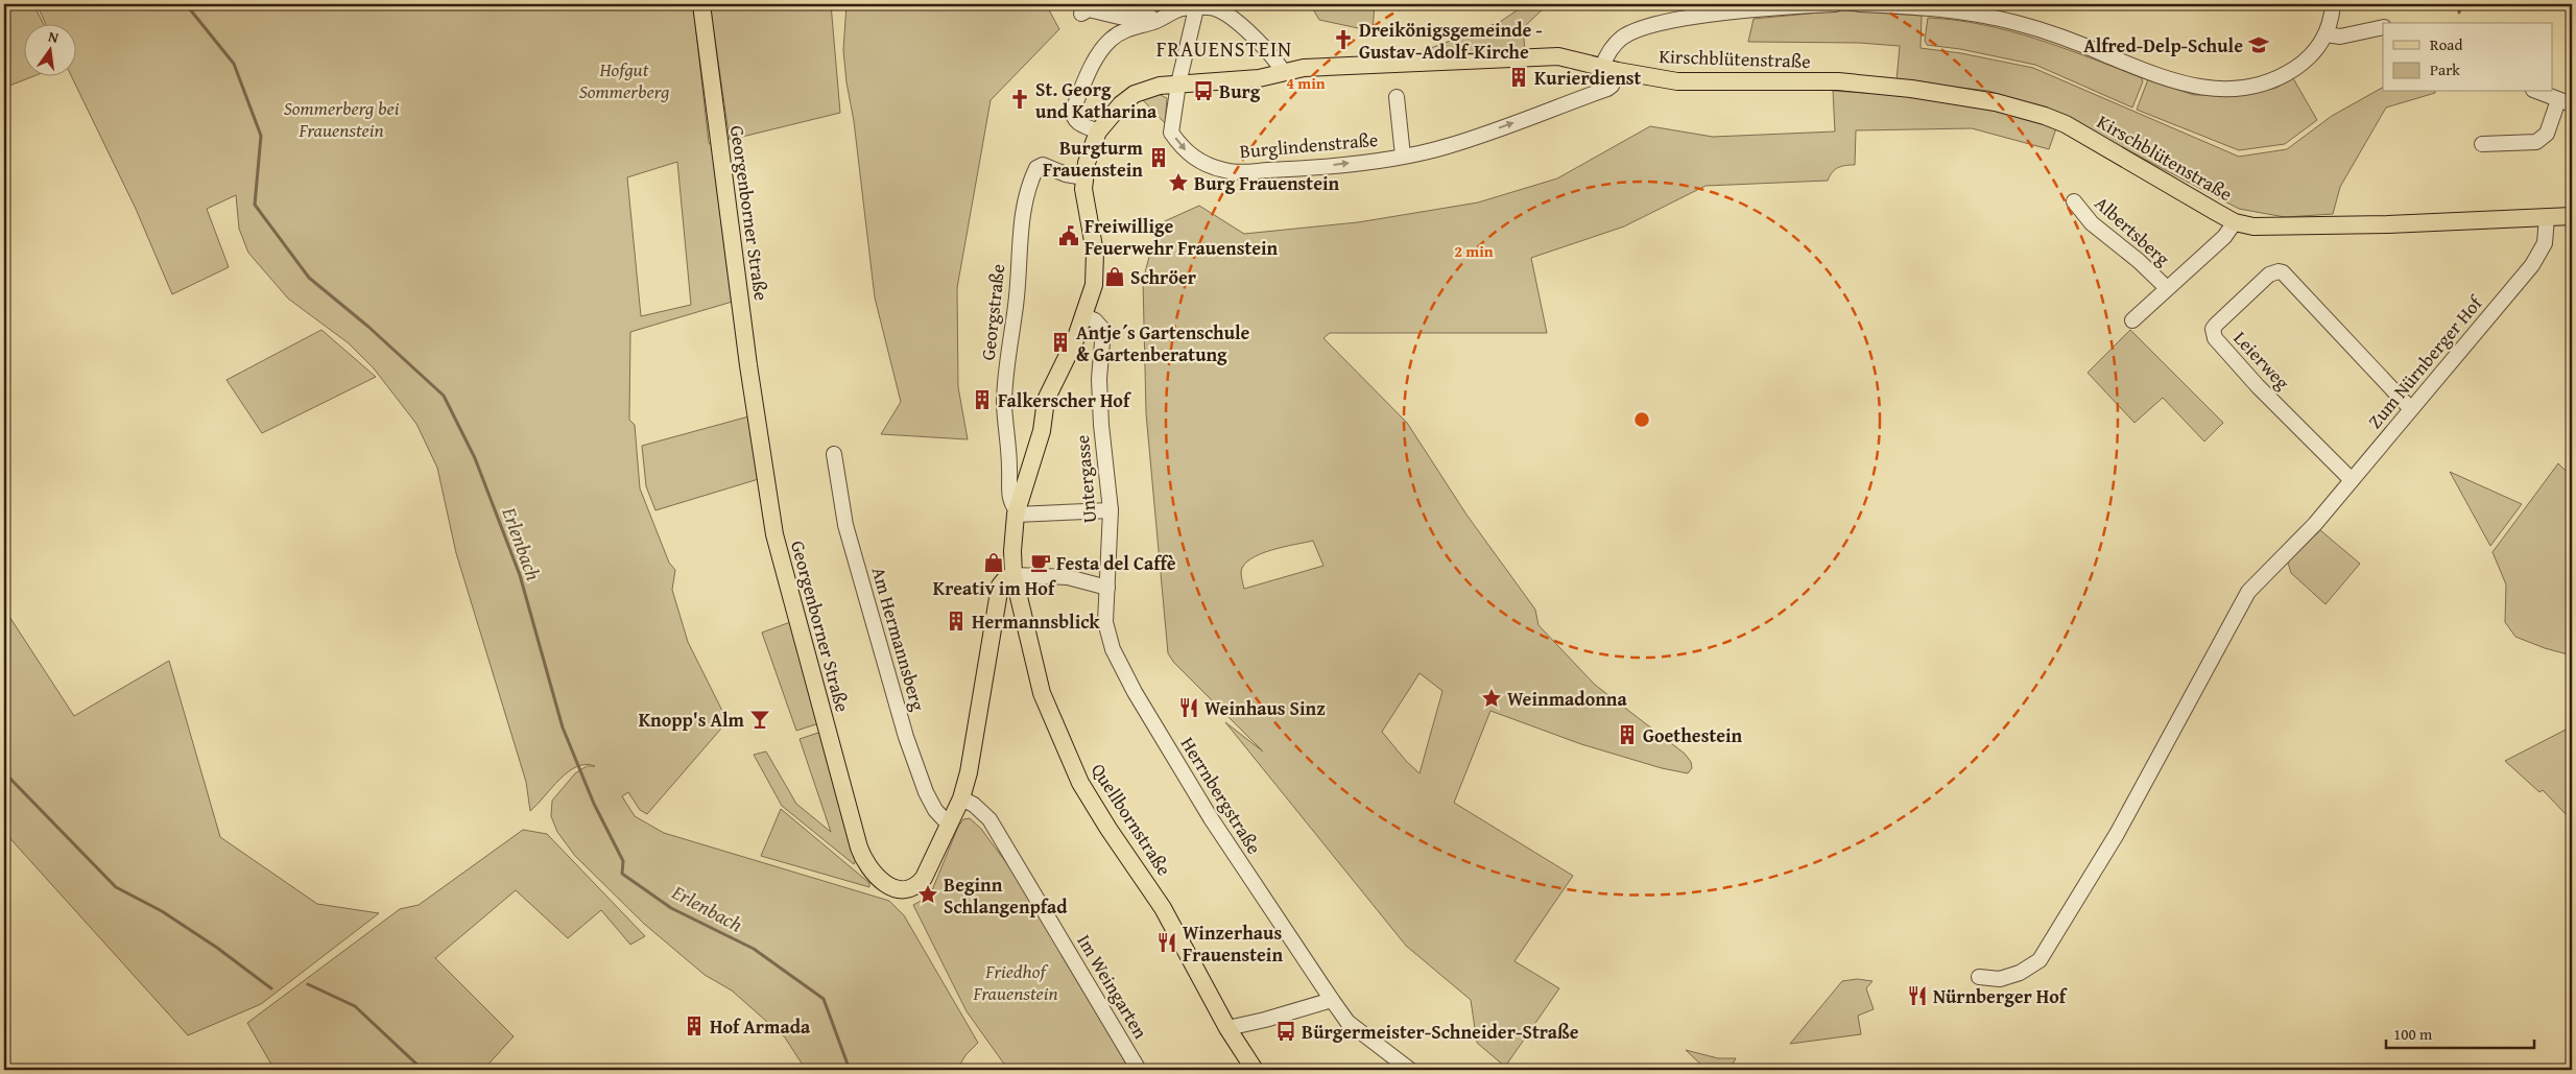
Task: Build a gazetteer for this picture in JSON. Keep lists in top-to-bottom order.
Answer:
{
  "streets": {
    "main road": ["Kirschblütenstraße", "Georgenborner Straße", "Quellbornstraße"],
    "street": [
      "Burglindenstraße",
      "Albertsberg",
      "Georgstraße",
      "Leierweg",
      "Zum Nürnberger Hof",
      "Untergasse",
      "Am Hermannsberg",
      "Herrnbergstraße",
      "Im Weingarten"
    ]
  },
  "crossings": [
    ["Kirschblütenstraße", "Burglindenstraße"],
    ["Kirschblütenstraße", "Georgenborner Straße"],
    ["Kirschblütenstraße", "Georgstraße"],
    ["Kirschblütenstraße", "Zum Nürnberger Hof"],
    ["Kirschblütenstraße", "Untergasse"],
    ["Kirschblütenstraße", "Quellbornstraße"],
    ["Georgenborner Straße", "Am Hermannsberg"],
    ["Georgenborner Straße", "Quellbornstraße"],
    ["Georgenborner Straße", "Im Weingarten"],
    ["Leierweg", "Zum Nürnberger Hof"],
    ["Untergasse", "Herrnbergstraße"]
  ],
  "one_way": ["Burglindenstraße"],
  "districts": ["FRAUENSTEIN"],
  "water": ["Erlenbach"],
  "parks": ["Hofgut Sommerberg", "Sommerberg bei Frauenstein", "Friedhof Frauenstein"],
  "places": {
    "church": ["Dreikönigsgemeinde - Gustav-Adolf-Kirche", "St. Georg und Katharina"],
    "school or university": ["Alfred-Delp-Schule"],
    "building": [
      "Kurierdienst",
      "Burgturm Frauenstein",
      "Antje´s Gartenschule & Gartenberatung",
      "Falkerscher Hof",
      "Hermannsblick",
      "Goethestein",
      "Hof Armada"
    ],
    "bus stop": ["Burg", "Bürgermeister-Schneider-Straße"],
    "place": ["Burg Frauenstein", "Weinmadonna", "Beginn Schlangenpfad"],
    "public building": ["Freiwillige Feuerwehr Frauenstein"],
    "shop": ["Schröer", "Kreativ im Hof"],
    "cafe": ["Festa del Caffè"],
    "restaurant": ["Weinhaus Sinz", "Winzerhaus Frauenstein", "Nürnberger Hof"],
    "bar": ["Knopp's Alm"]
  },
  "legend": ["Road", "Park"],
  "scale_bar": "100 m",
  "north": "top",
  "rings": ["4 min", "2 min"]
}
